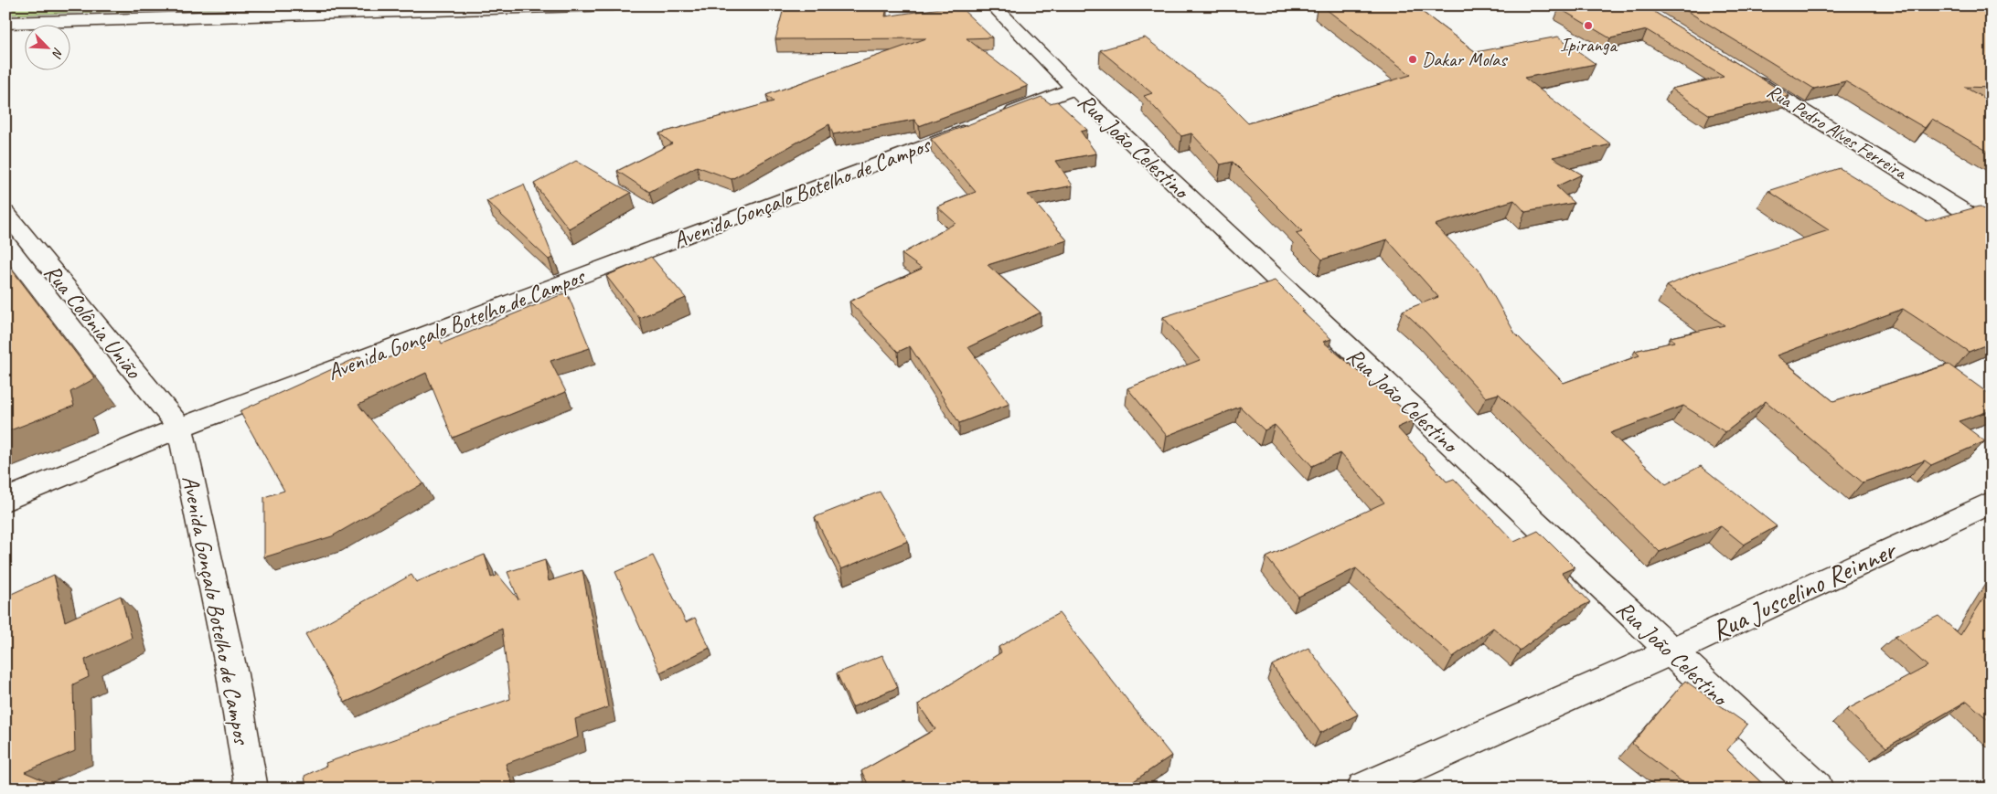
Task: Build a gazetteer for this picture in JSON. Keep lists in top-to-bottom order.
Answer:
{
  "streets": {
    "street": [
      "Rua Pedro Alves Ferreira",
      "Rua João Celestino",
      "Avenida Gonçalo Botelho de Campos",
      "Rua Colônia União",
      "Rua Juscelino Reinner"
    ]
  },
  "crossings": [
    ["Rua João Celestino", "Avenida Gonçalo Botelho de Campos"],
    ["Rua João Celestino", "Rua Juscelino Reinner"],
    ["Avenida Gonçalo Botelho de Campos", "Rua Colônia União"]
  ],
  "places": ["Ipiranga", "Dakar Molas"],
  "north": "bottom right"
}
